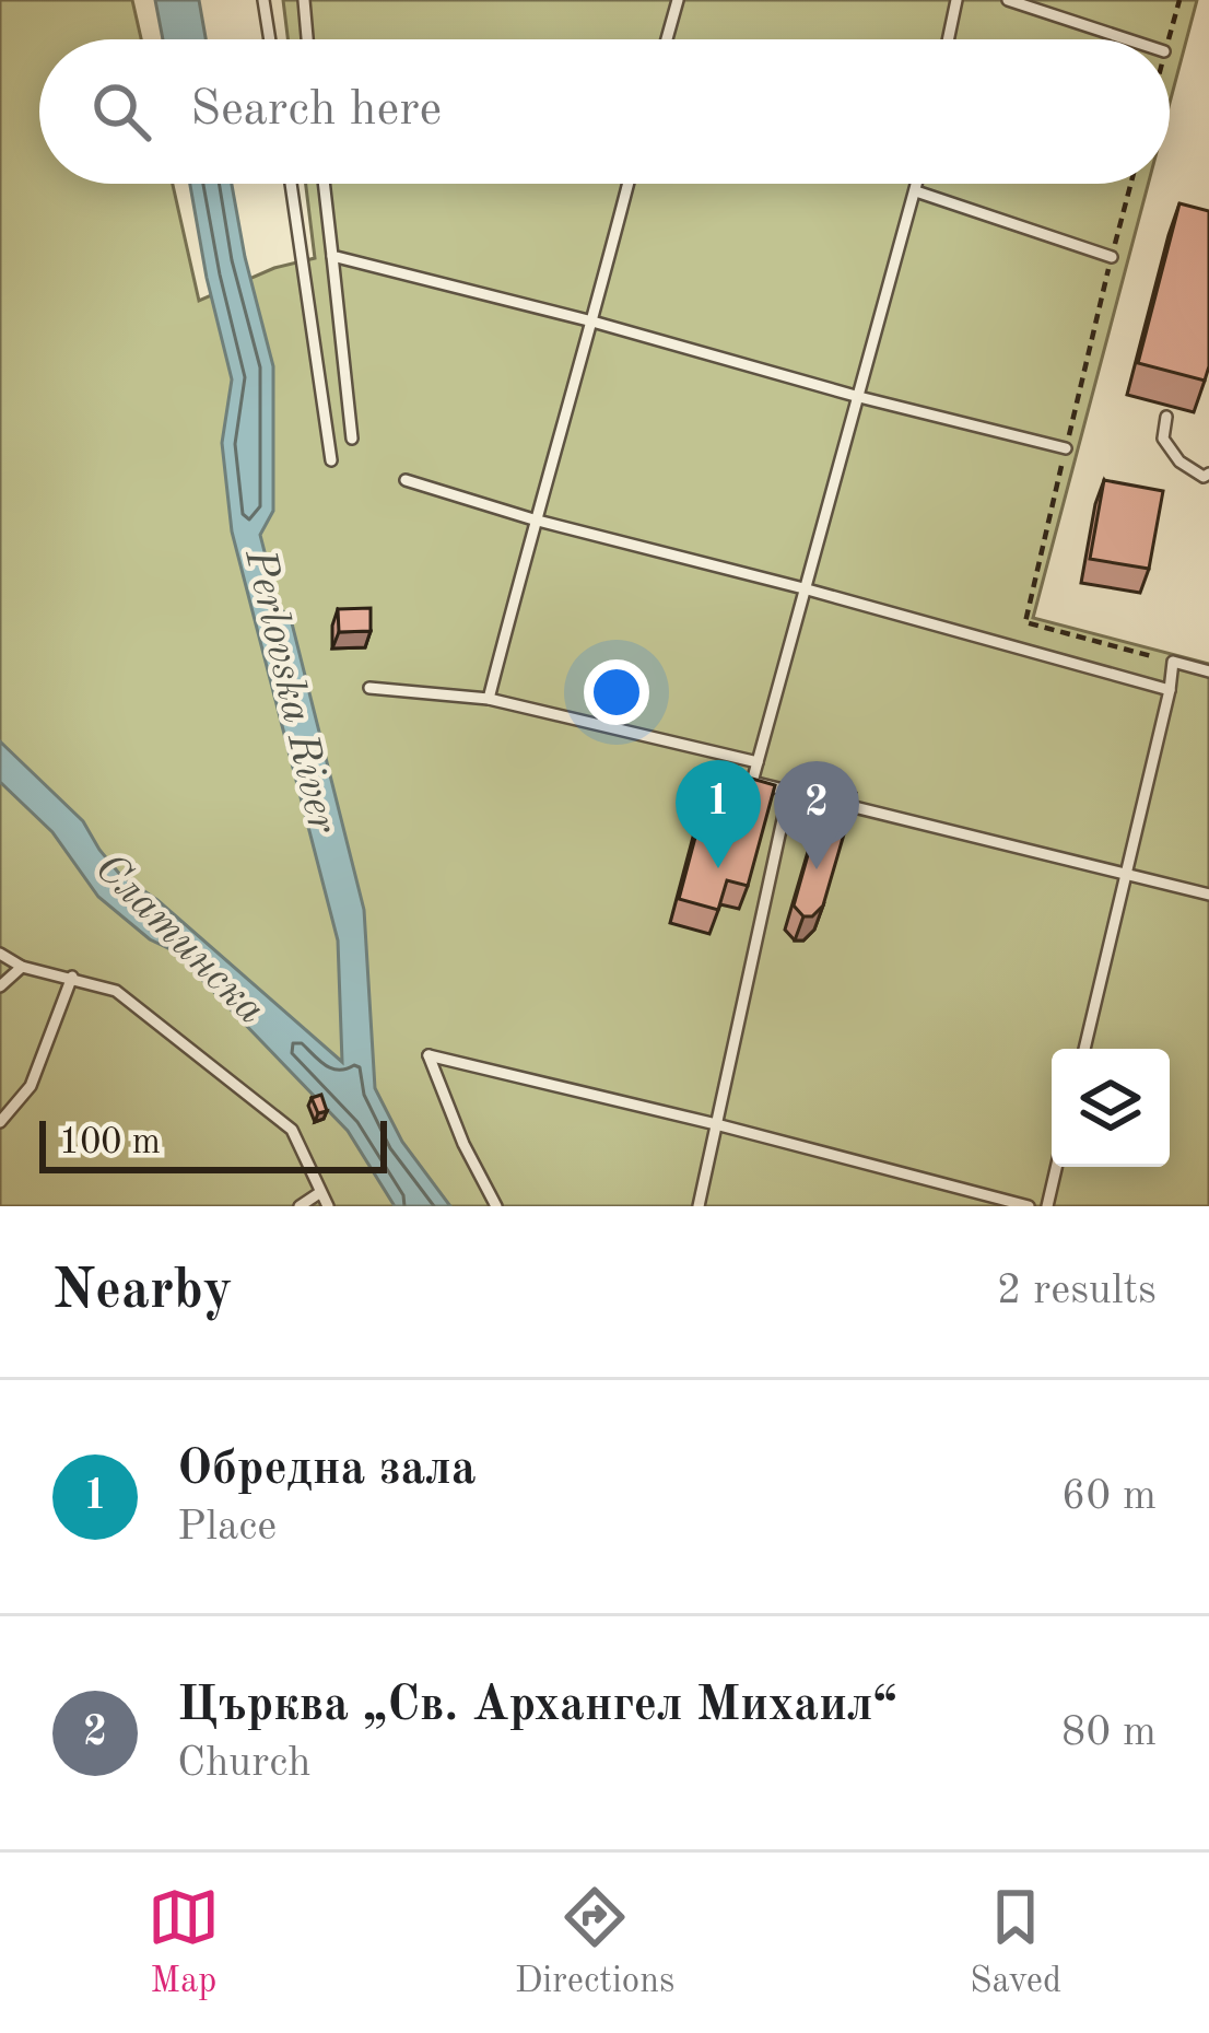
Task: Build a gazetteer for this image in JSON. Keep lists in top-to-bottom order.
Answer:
{
  "water": ["Perlovska River", "Слатинска"],
  "scale_bar": "100 m",
  "page": {
    "search": "Search here",
    "pins": ["1", "2"],
    "scale": "100 m",
    "heading": ["Nearby", "2 results"],
    "list": [
      {
        "mark": "1",
        "name": "Обредна зала",
        "note": "Place",
        "value": "60 m"
      },
      {
        "mark": "2",
        "name": "Църква „Св. Архангел Михаил“",
        "note": "Church",
        "value": "80 m"
      }
    ],
    "nav": ["Map", "Directions", "Saved"]
  }
}
